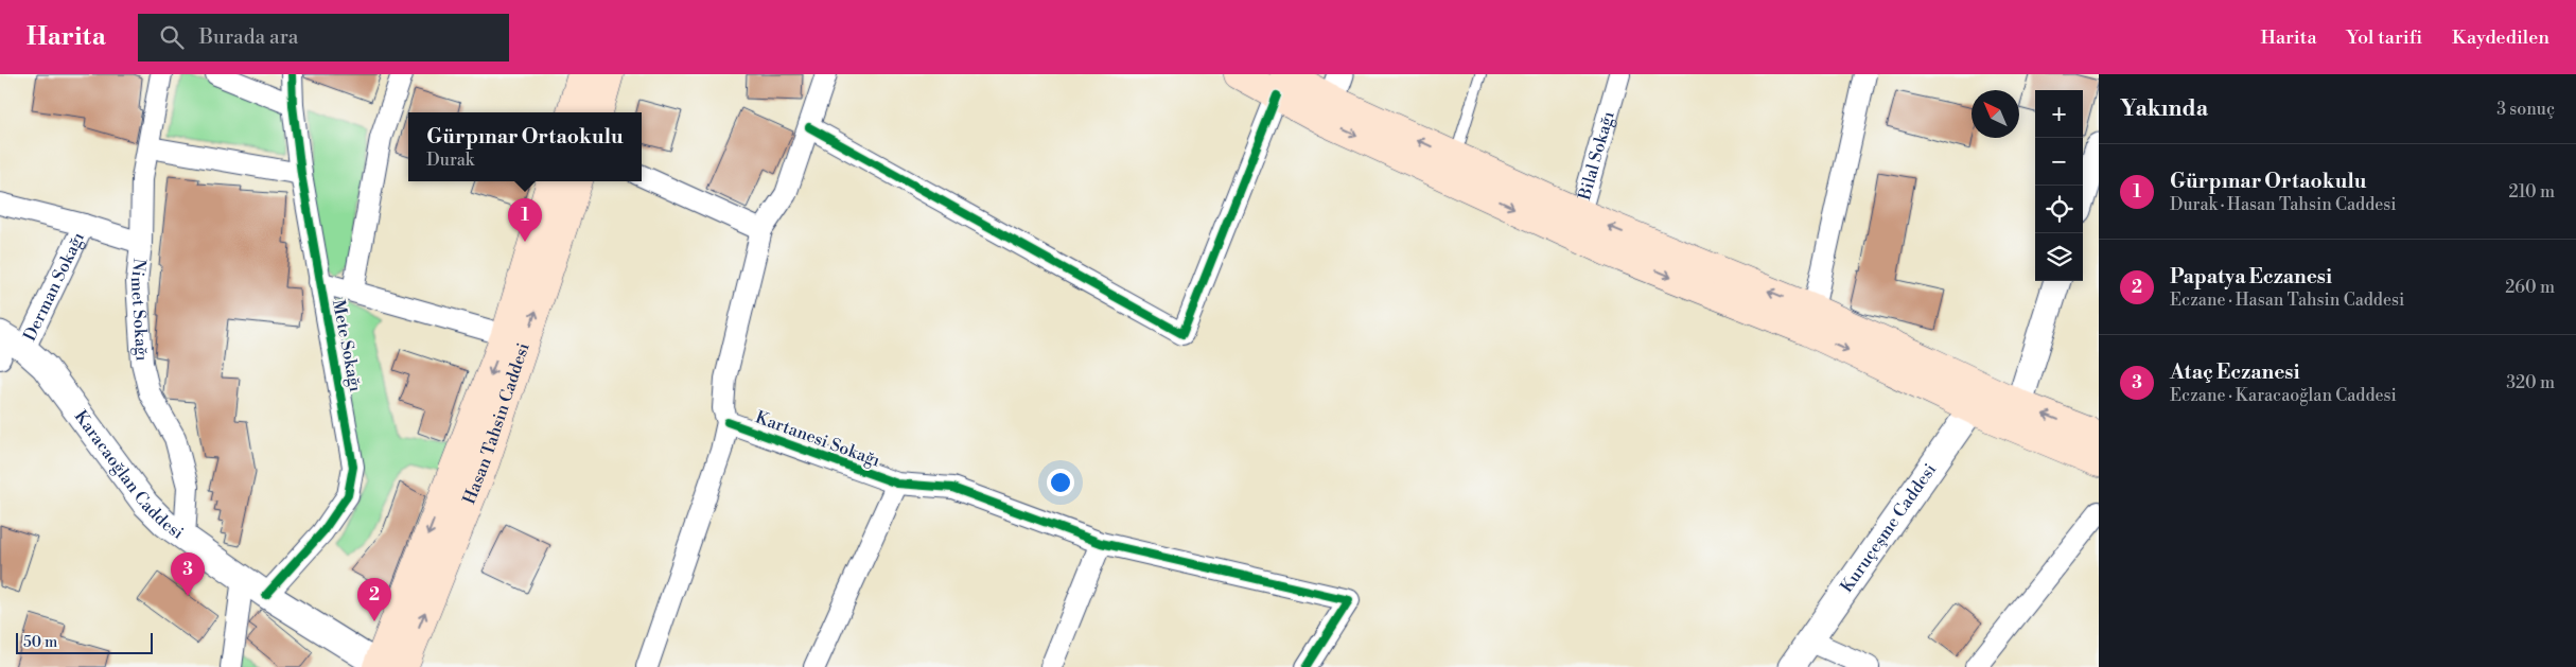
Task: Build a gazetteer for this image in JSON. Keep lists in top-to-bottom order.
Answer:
{
  "streets": {
    "main road": ["Hasan Tahsin Caddesi"],
    "street": [
      "Bilal Sokağı",
      "Derman Sokağı",
      "Nimet Sokağı",
      "Mete Sokağı",
      "Kartanesi Sokağı",
      "Karacaoğlan Caddesi",
      "Kuruçeşme Caddesi"
    ]
  },
  "crossings": [
    ["Derman Sokağı", "Karacaoğlan Caddesi"],
    ["Nimet Sokağı", "Karacaoğlan Caddesi"],
    ["Mete Sokağı", "Karacaoğlan Caddesi"],
    ["Hasan Tahsin Caddesi", "Karacaoğlan Caddesi"]
  ],
  "scale_bar": "50 m",
  "north": "top left",
  "page": {
    "header": "Harita",
    "search": "Burada ara",
    "nav": ["Harita", "Yol tarifi", "Kaydedilen"],
    "heading": ["Yakında", "3 sonuç"],
    "map_buttons": ["+", "−"],
    "popup": ["Gürpınar Ortaokulu", "Durak"],
    "list": [
      {
        "mark": "1",
        "name": "Gürpınar Ortaokulu",
        "note": "Durak · Hasan Tahsin Caddesi",
        "value": "210 m"
      },
      {
        "mark": "2",
        "name": "Papatya Eczanesi",
        "note": "Eczane · Hasan Tahsin Caddesi",
        "value": "260 m"
      },
      {
        "mark": "3",
        "name": "Ataç Eczanesi",
        "note": "Eczane · Karacaoğlan Caddesi",
        "value": "320 m"
      }
    ],
    "pins": ["1", "3", "2"],
    "scale": "50 m"
  }
}
